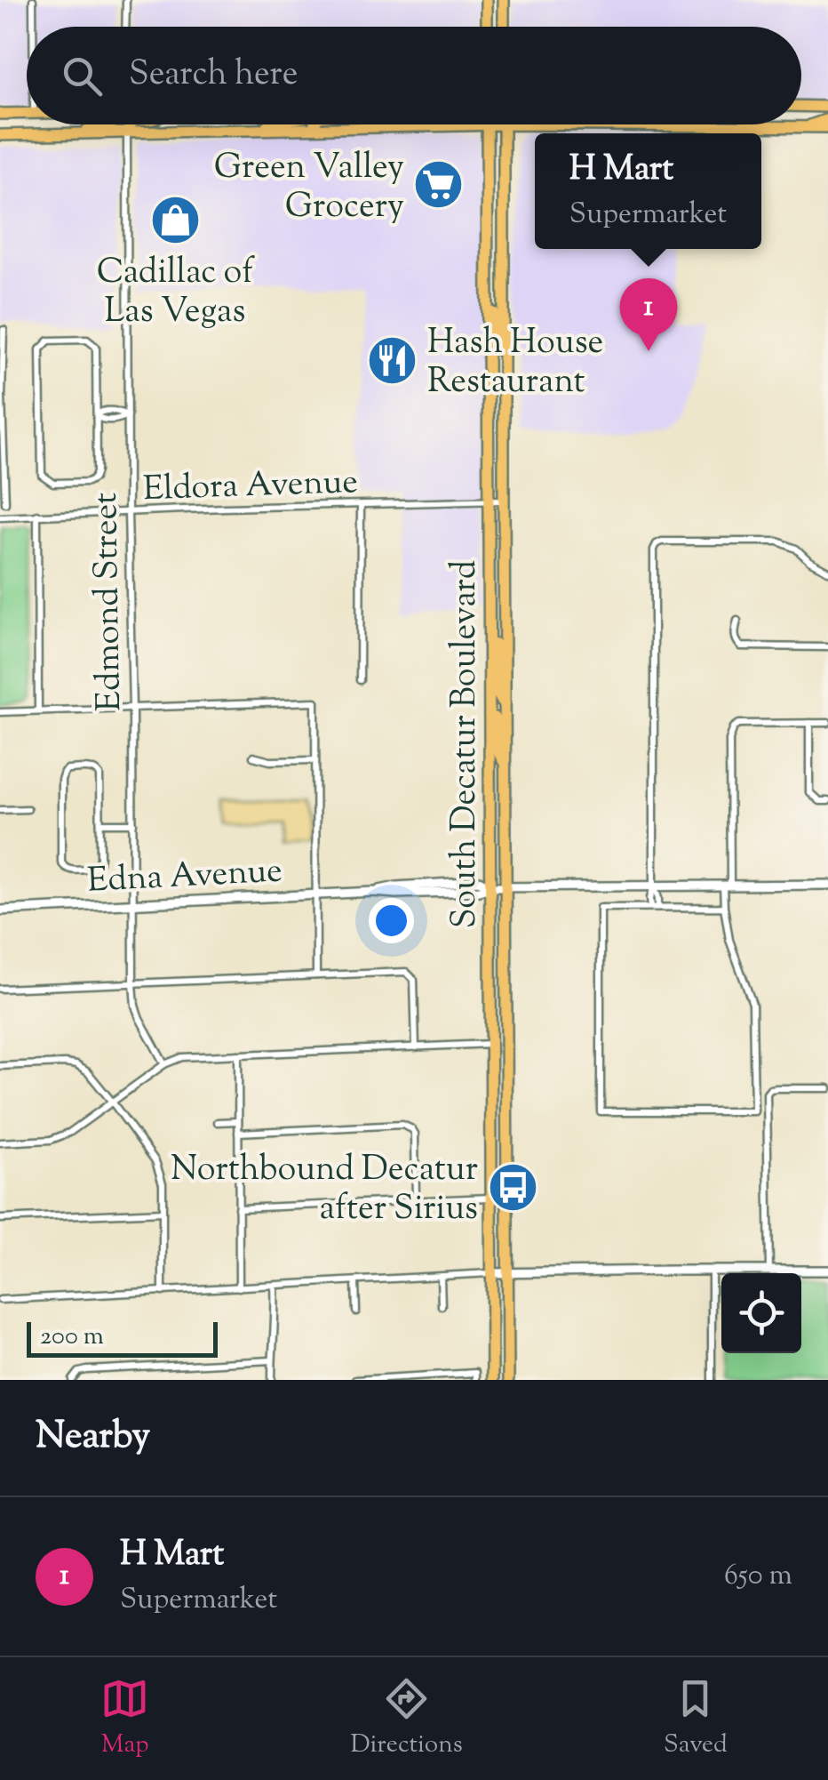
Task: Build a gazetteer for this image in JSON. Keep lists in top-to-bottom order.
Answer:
{
  "streets": {
    "main road": ["South Decatur Boulevard"],
    "street": ["Eldora Avenue", "Edmond Street", "Edna Avenue"]
  },
  "crossings": [
    ["Eldora Avenue", "Edmond Street"],
    ["Eldora Avenue", "South Decatur Boulevard"],
    ["Edmond Street", "Edna Avenue"],
    ["South Decatur Boulevard", "Edna Avenue"]
  ],
  "places": {
    "supermarket": ["Green Valley Grocery"],
    "shop": ["Cadillac of Las Vegas"],
    "restaurant": ["Hash House Restaurant"],
    "bus stop": ["Northbound Decatur after Sirius"]
  },
  "scale_bar": "200 m",
  "page": {
    "search": "Search here",
    "popup": ["H Mart", "Supermarket"],
    "pins": "1",
    "scale": "200 m",
    "heading": "Nearby",
    "list": [
      {
        "mark": "1",
        "name": "H Mart",
        "note": "Supermarket",
        "value": "650 m"
      }
    ],
    "nav": ["Map", "Directions", "Saved"]
  }
}
